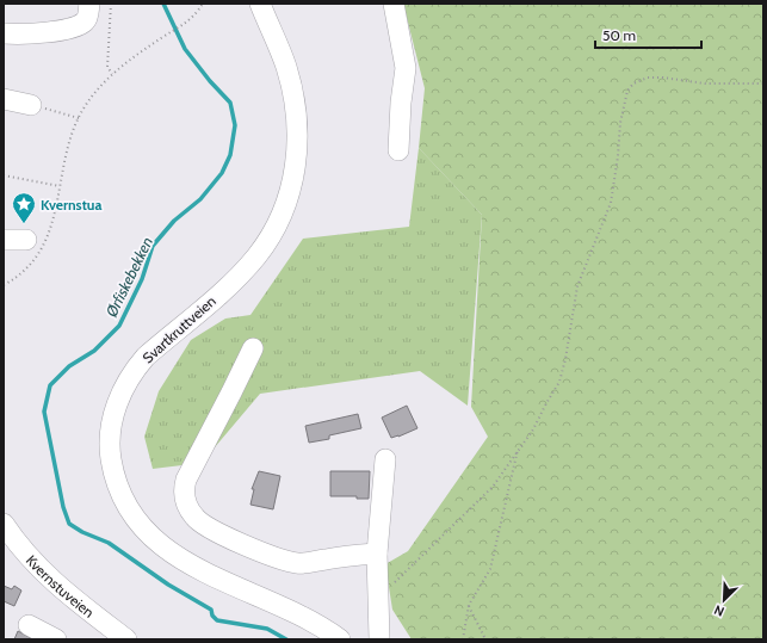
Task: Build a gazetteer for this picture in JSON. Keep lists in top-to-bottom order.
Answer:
{
  "streets": {
    "street": ["Svartkruttveien", "Kvernstuveien"]
  },
  "water": ["Ørfiskebekken"],
  "places": {
    "place": ["Kvernstua"]
  },
  "scale_bar": "50 m",
  "north": "bottom left"
}
